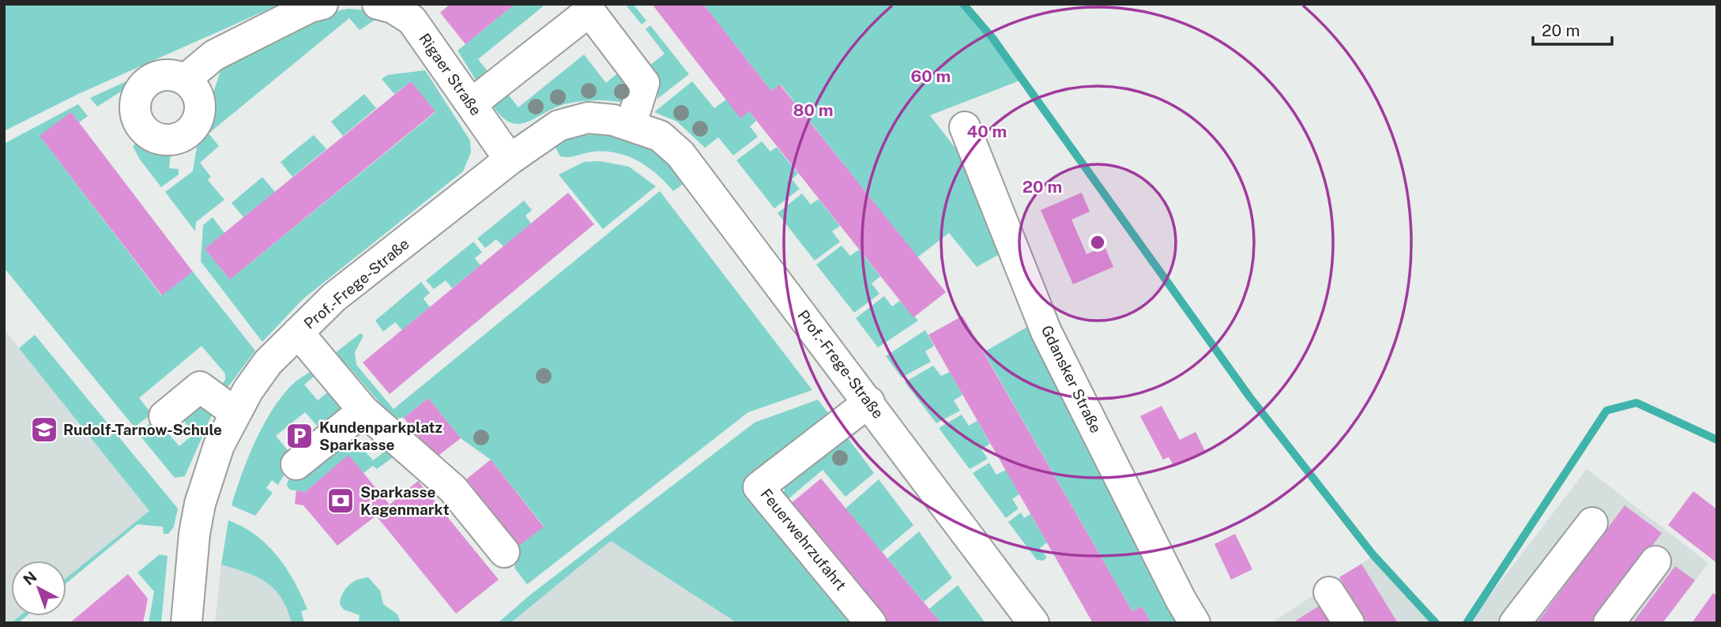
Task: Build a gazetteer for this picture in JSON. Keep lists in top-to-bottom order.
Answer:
{
  "streets": {
    "street": [
      "Rigaer Straße",
      "Prof.-Frege-Straße",
      "Gdansker Straße",
      "Feuerwehrzufahrt"
    ]
  },
  "crossings": [
    ["Rigaer Straße", "Prof.-Frege-Straße"],
    ["Prof.-Frege-Straße", "Feuerwehrzufahrt"]
  ],
  "places": {
    "school or university": ["Rudolf-Tarnow-Schule"],
    "parking": ["Kundenparkplatz Sparkasse"],
    "bank": ["Sparkasse Kagenmarkt"]
  },
  "scale_bar": "20 m",
  "north": "top left",
  "rings": [
    "60 m",
    "80 m",
    "40 m",
    "20 m"
  ]
}
